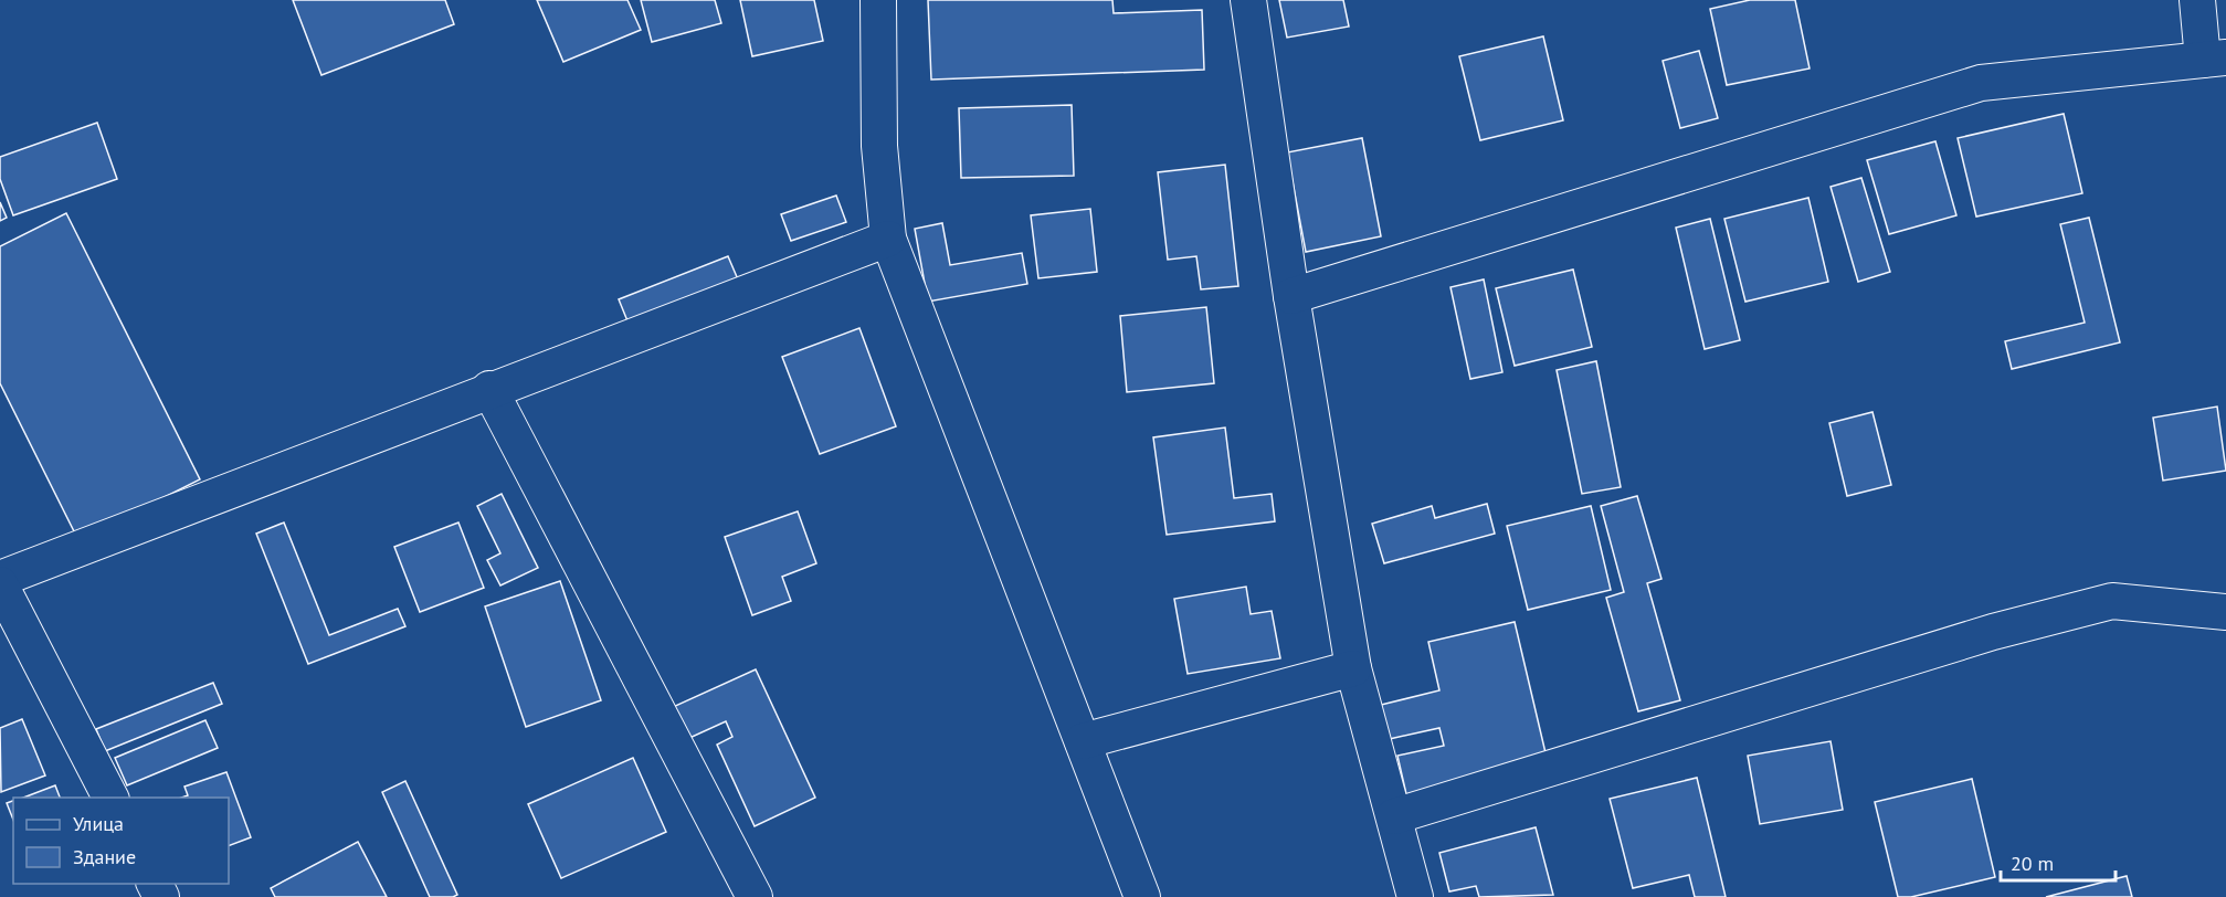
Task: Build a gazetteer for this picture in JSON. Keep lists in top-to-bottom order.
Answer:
{
  "legend": ["Улица", "Здание"],
  "scale_bar": "20 m"
}
